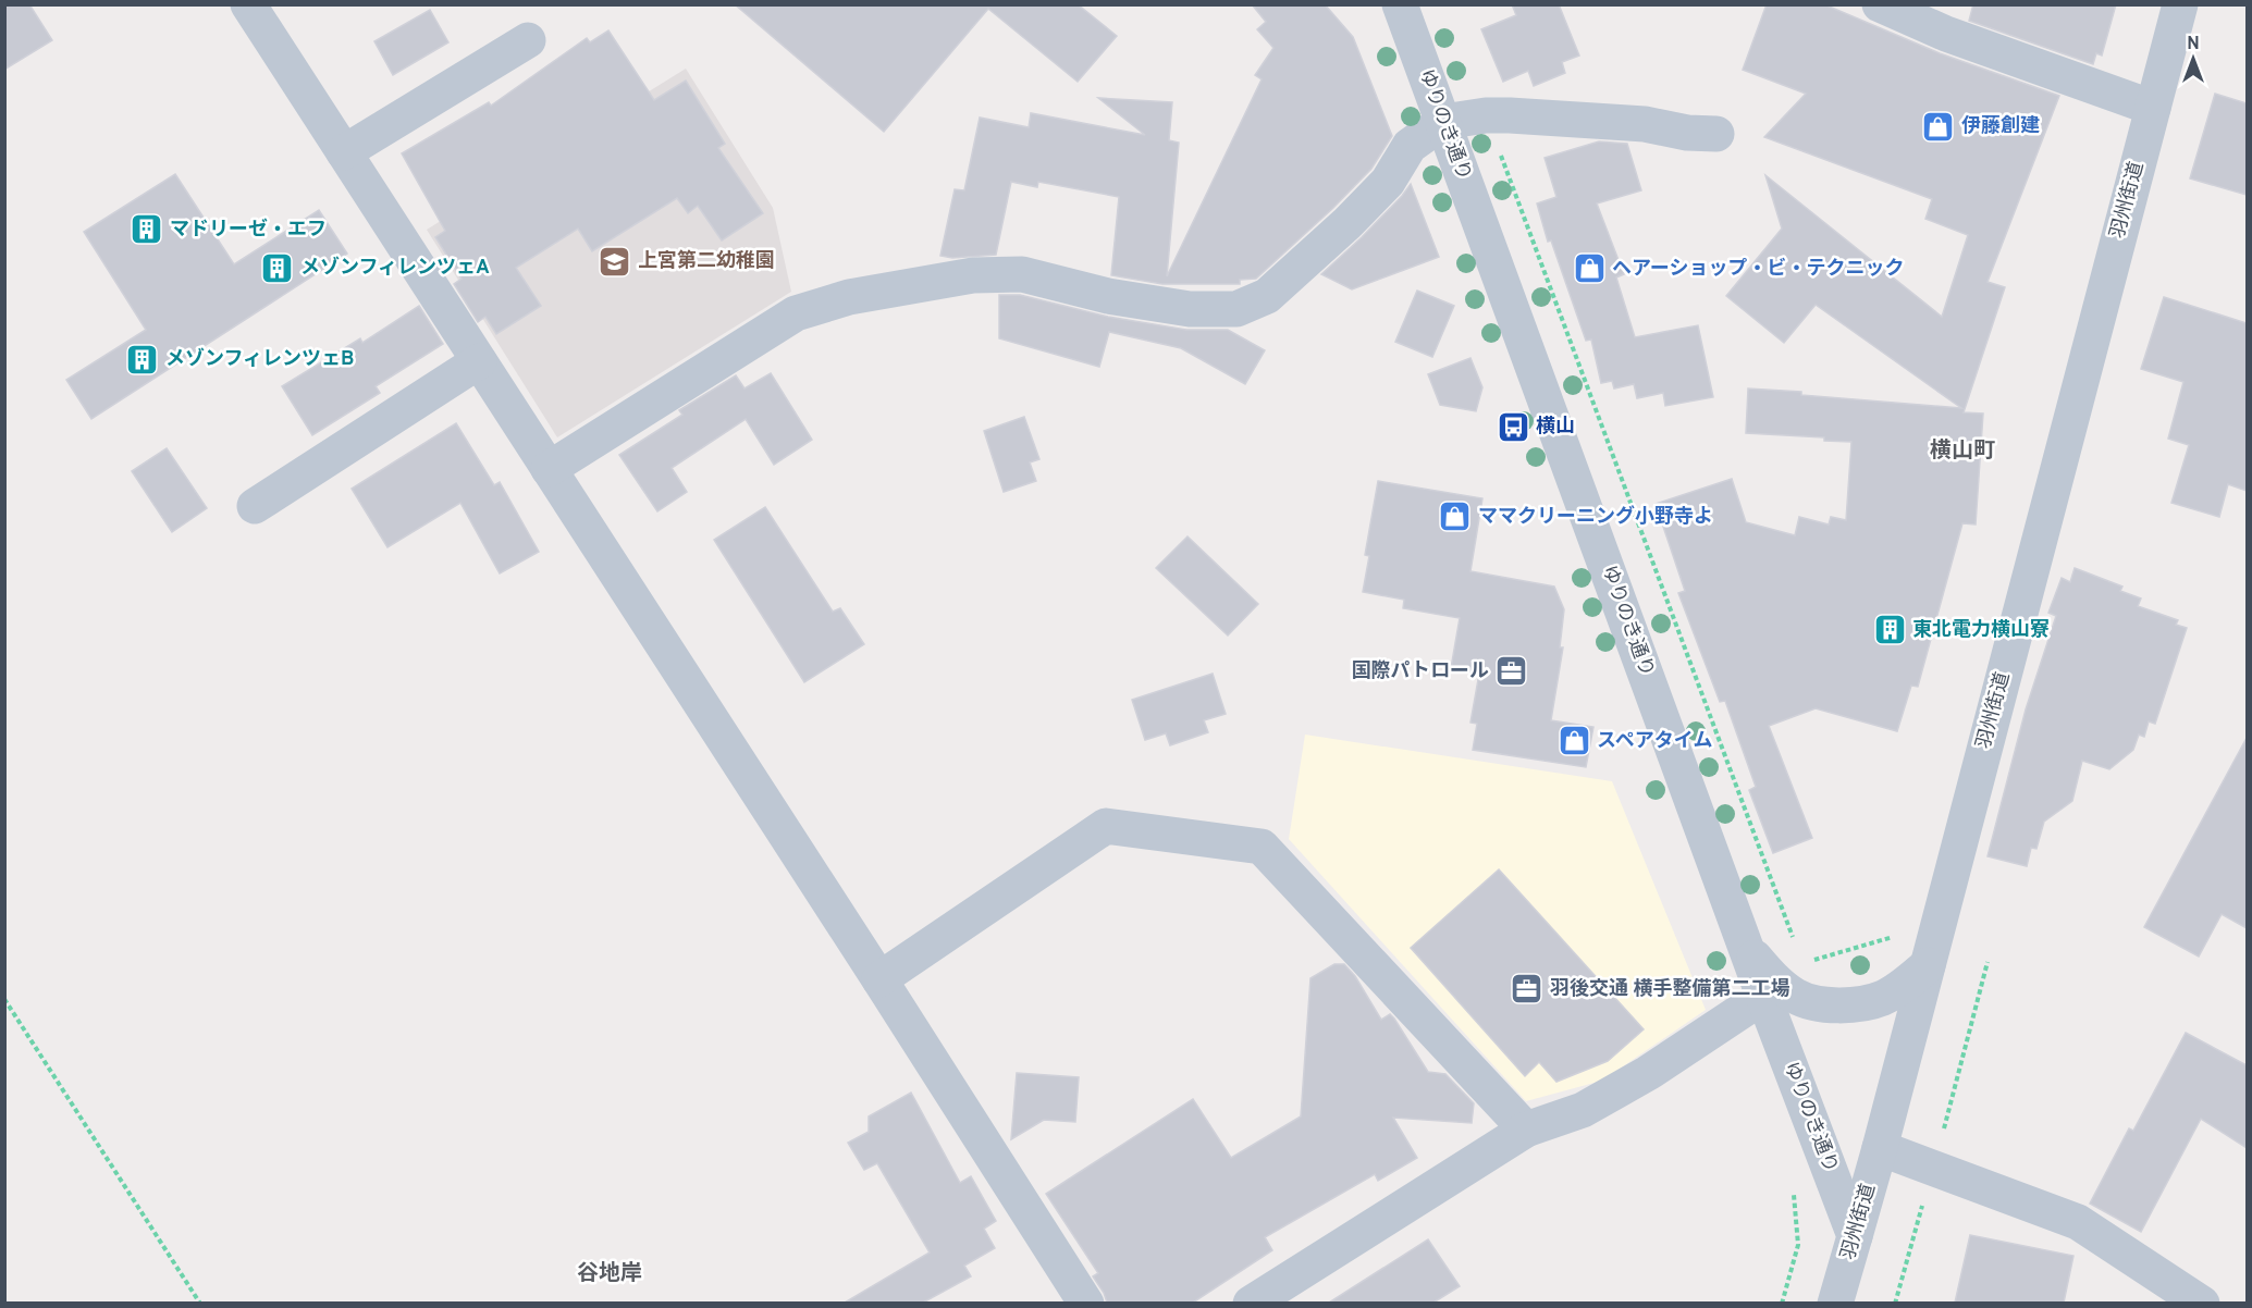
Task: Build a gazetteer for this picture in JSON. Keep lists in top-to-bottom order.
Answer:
{
  "streets": {
    "street": ["ゆりのき通り", "羽州街道"]
  },
  "crossings": [
    ["ゆりのき通り", "羽州街道"]
  ],
  "districts": ["横山町", "谷地岸"],
  "places": {
    "shop": [
      "伊藤創建",
      "ヘアーショップ・ビ・テクニック",
      "ママクリーニング小野寺よ",
      "スペアタイム"
    ],
    "building": [
      "マドリーゼ・エフ",
      "メゾンフィレンツェA",
      "メゾンフィレンツェB",
      "東北電力横山寮"
    ],
    "school or university": ["上宮第二幼稚園"],
    "bus stop": ["横山"],
    "office": ["国際パトロール", "羽後交通 横手整備第二工場"]
  },
  "north": "top"
}
